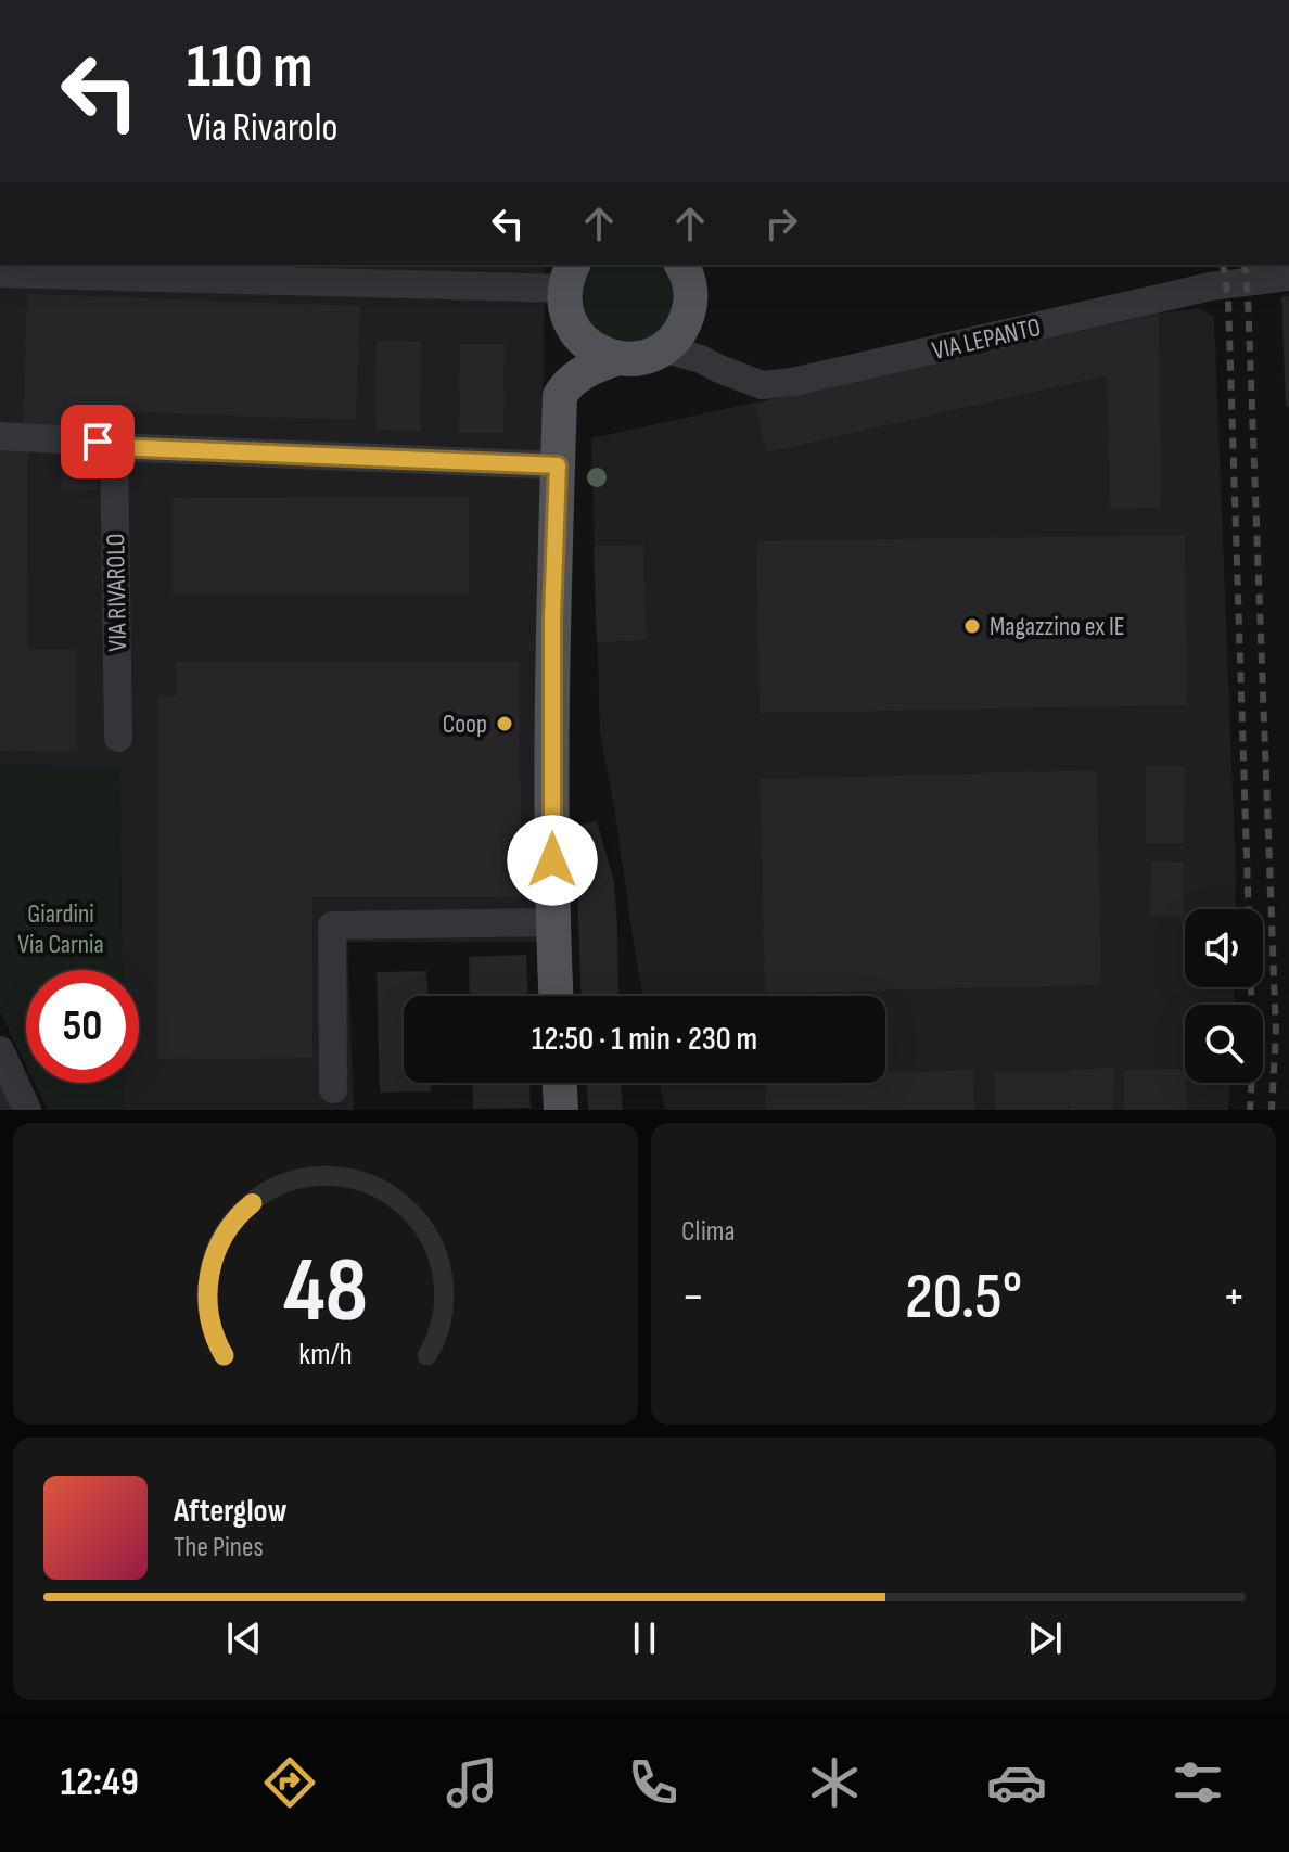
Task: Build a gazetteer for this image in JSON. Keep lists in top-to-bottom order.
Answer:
{
  "streets": {
    "street": ["VIA LEPANTO", "VIA RIVAROLO"]
  },
  "parks": ["Giardini Via Carnia"],
  "places": ["Magazzino ex IE", "Coop"],
  "page": {
    "turn": ["110 m", "Via Rivarolo"],
    "limit": "50",
    "trip": "12:50 · 1 min · 230 m",
    "tile": "Clima",
    "heat": ["−", "20.5°", "+"],
    "song": ["Afterglow", "The Pines"],
    "tabs": "12:49",
    "gauge": ["48", "km/h"]
  }
}
